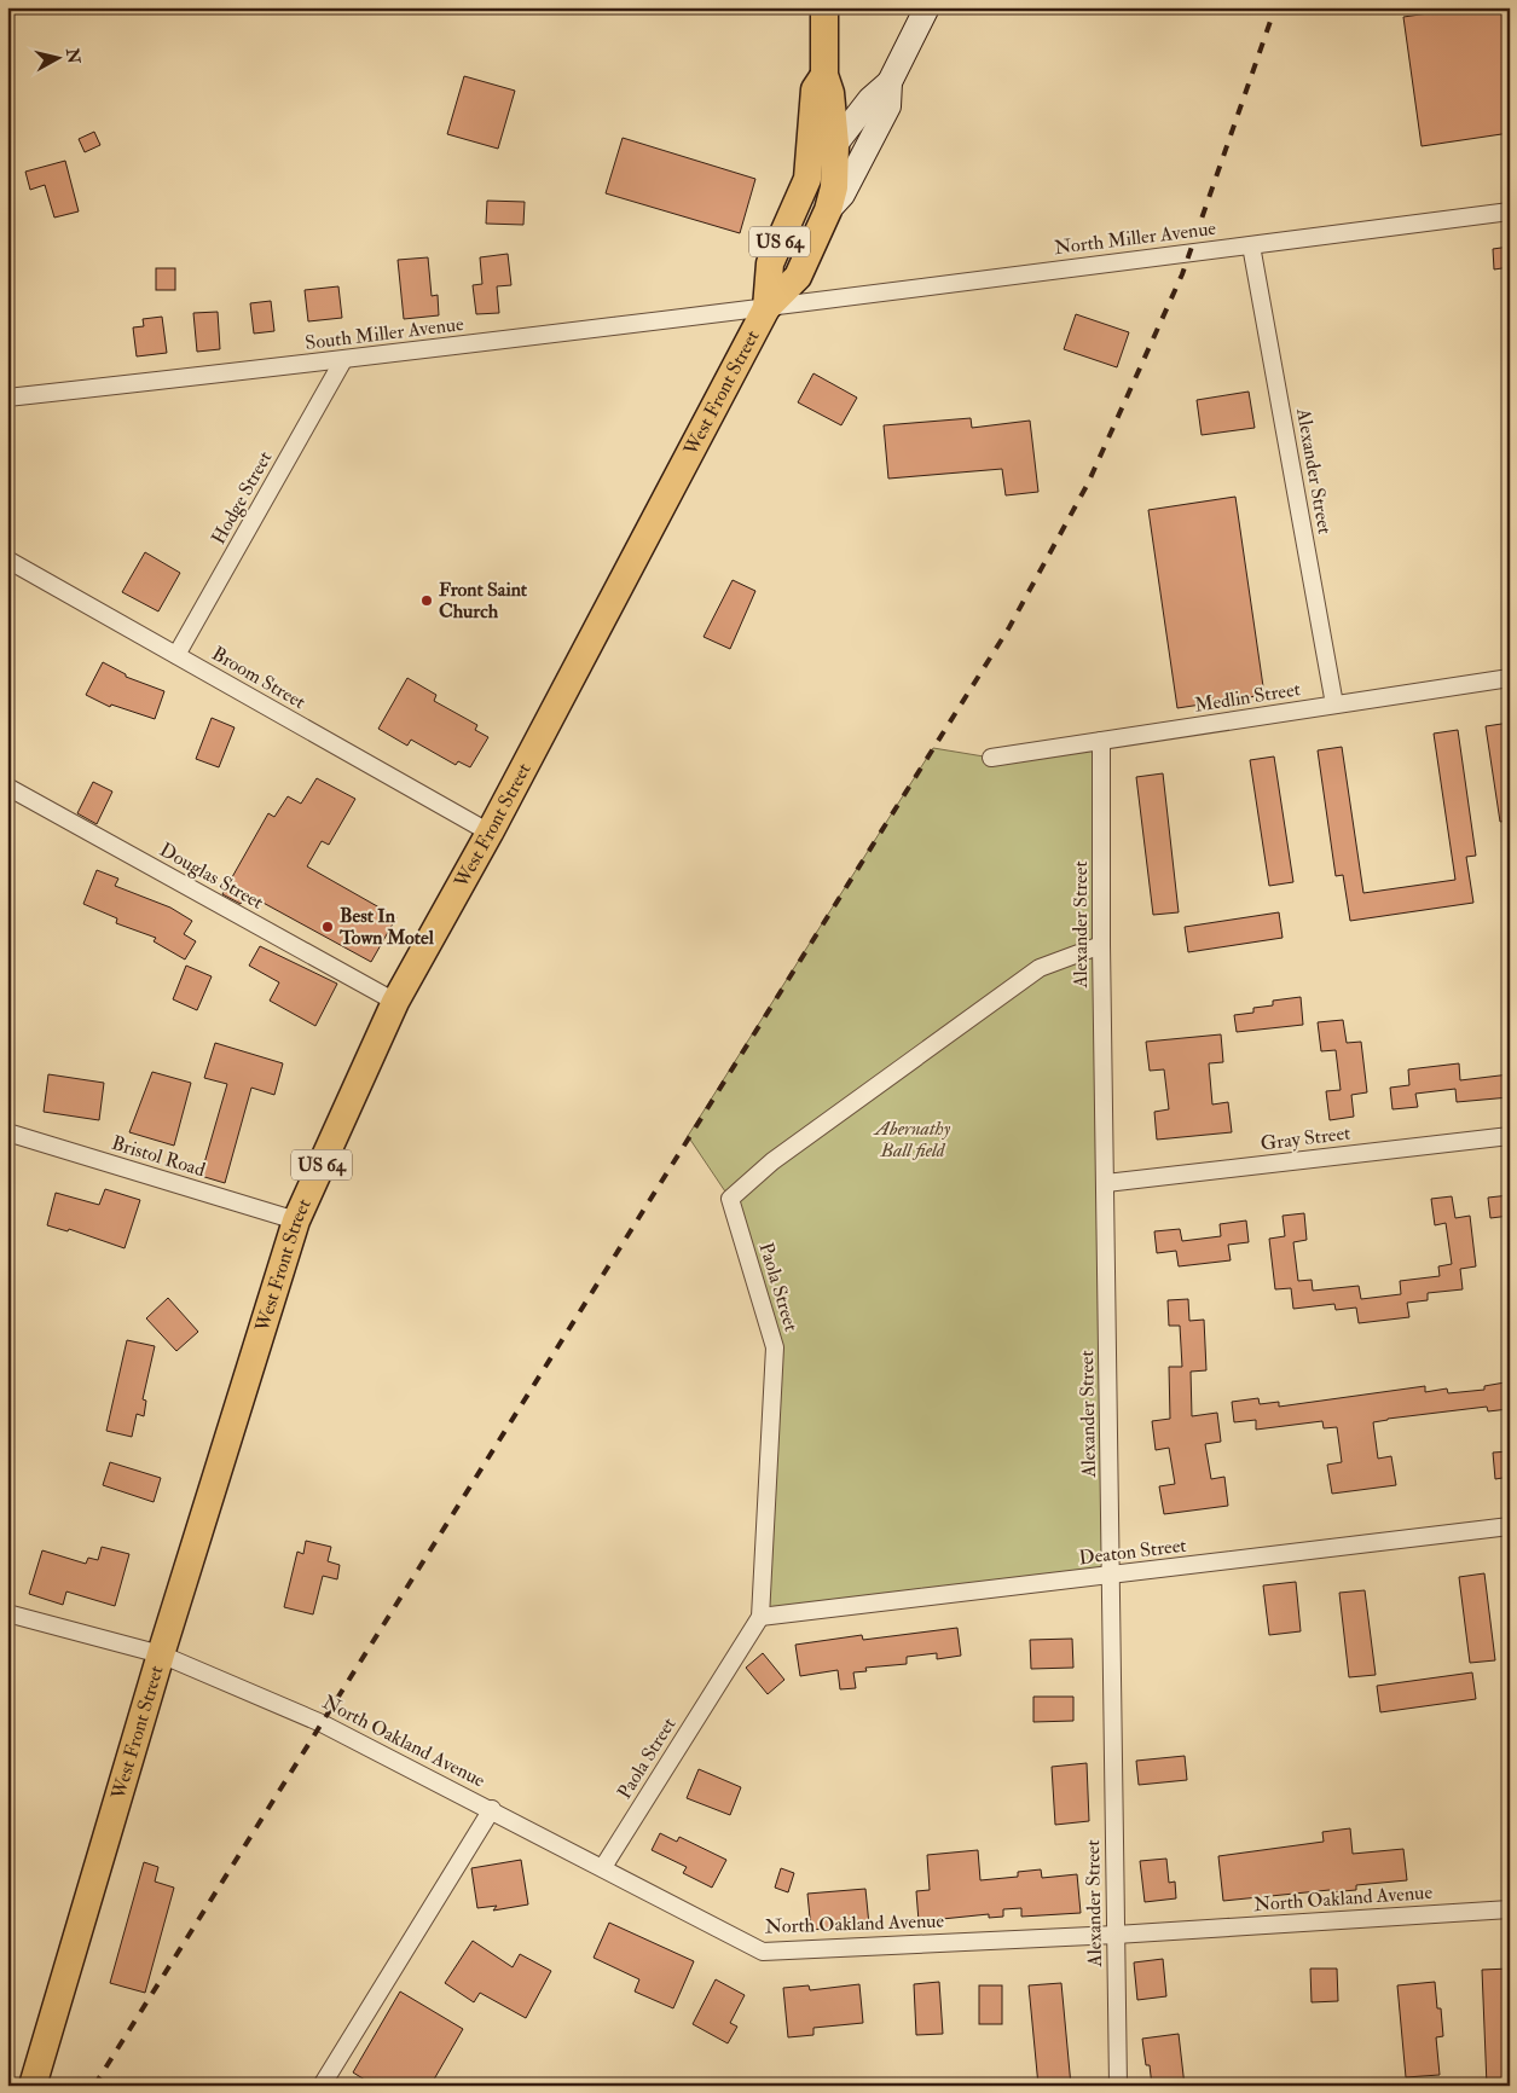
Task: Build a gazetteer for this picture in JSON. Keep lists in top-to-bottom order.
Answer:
{
  "streets": {
    "main road": ["US 64", "West Front Street"],
    "street": [
      "North Miller Avenue",
      "South Miller Avenue",
      "Alexander Street",
      "Hodge Street",
      "Broom Street",
      "Medlin Street",
      "Douglas Street",
      "Gray Street",
      "Bristol Road",
      "Paola Street",
      "Deaton Street",
      "North Oakland Avenue"
    ]
  },
  "crossings": [
    ["North Miller Avenue", "South Miller Avenue"],
    ["North Miller Avenue", "West Front Street"],
    ["North Miller Avenue", "Alexander Street"],
    ["US 64", "West Front Street"],
    ["South Miller Avenue", "West Front Street"],
    ["South Miller Avenue", "Hodge Street"],
    ["West Front Street", "Broom Street"],
    ["West Front Street", "Douglas Street"],
    ["West Front Street", "Bristol Road"],
    ["West Front Street", "North Oakland Avenue"],
    ["Alexander Street", "Medlin Street"],
    ["Alexander Street", "Gray Street"],
    ["Alexander Street", "Paola Street"],
    ["Alexander Street", "Deaton Street"],
    ["Alexander Street", "North Oakland Avenue"],
    ["Hodge Street", "Broom Street"],
    ["Paola Street", "Deaton Street"],
    ["Paola Street", "North Oakland Avenue"]
  ],
  "parks": ["Abernathy Ball field"],
  "places": ["Front Saint Church", "Best In Town Motel"],
  "north": "right"
}
